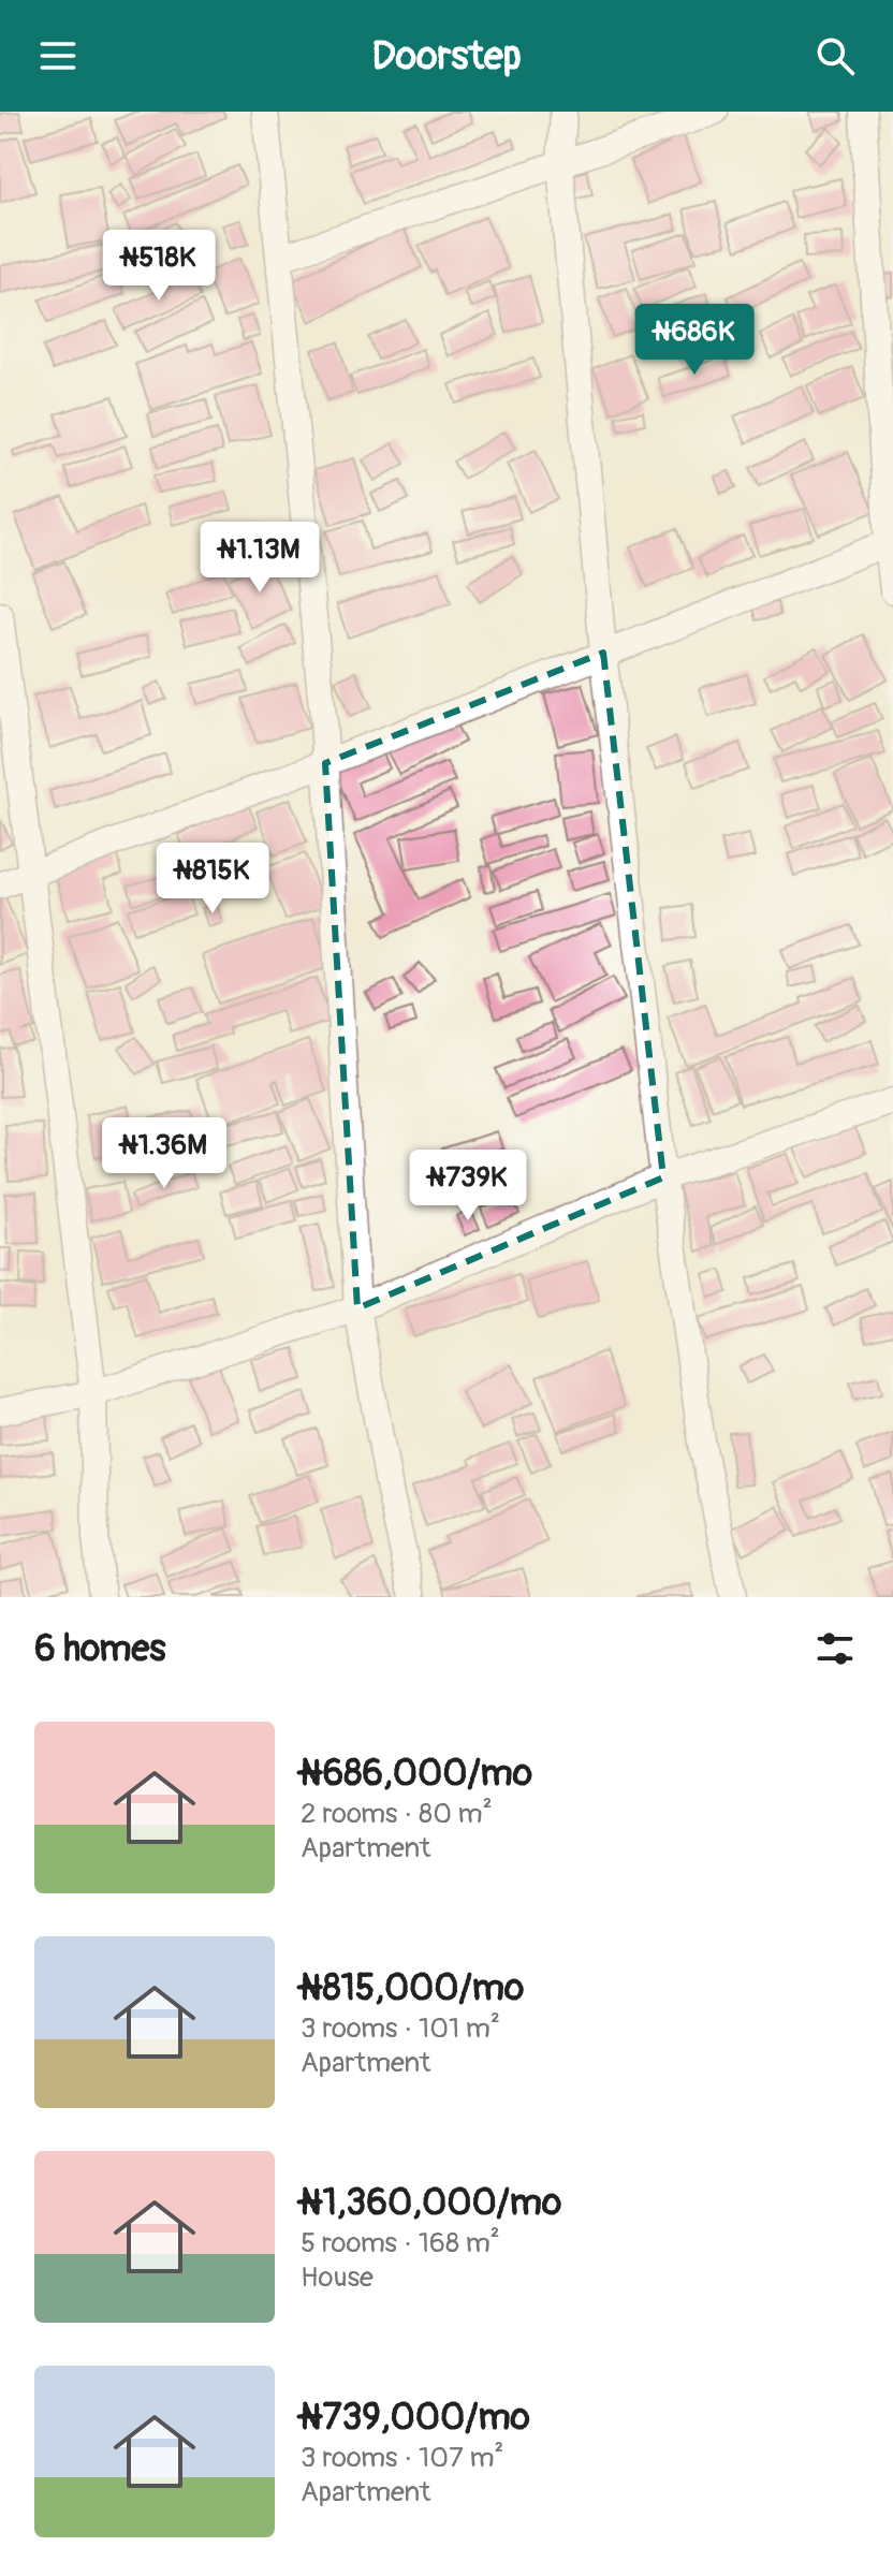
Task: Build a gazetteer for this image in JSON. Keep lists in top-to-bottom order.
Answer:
{
  "page": {
    "header": "Doorstep",
    "price": [
      "₦518K",
      "₦686K",
      "₦1.13M",
      "₦815K",
      "₦1.36M",
      "₦739K"
    ],
    "heading": "6 homes",
    "list": [
      {
        "name": "₦686,000/mo",
        "note": "2 rooms · 80 m² · Apartment"
      },
      {
        "name": "₦815,000/mo",
        "note": "3 rooms · 101 m² · Apartment"
      },
      {
        "name": "₦1,360,000/mo",
        "note": "5 rooms · 168 m² · House"
      },
      {
        "name": "₦739,000/mo",
        "note": "3 rooms · 107 m² · Apartment"
      }
    ]
  }
}
